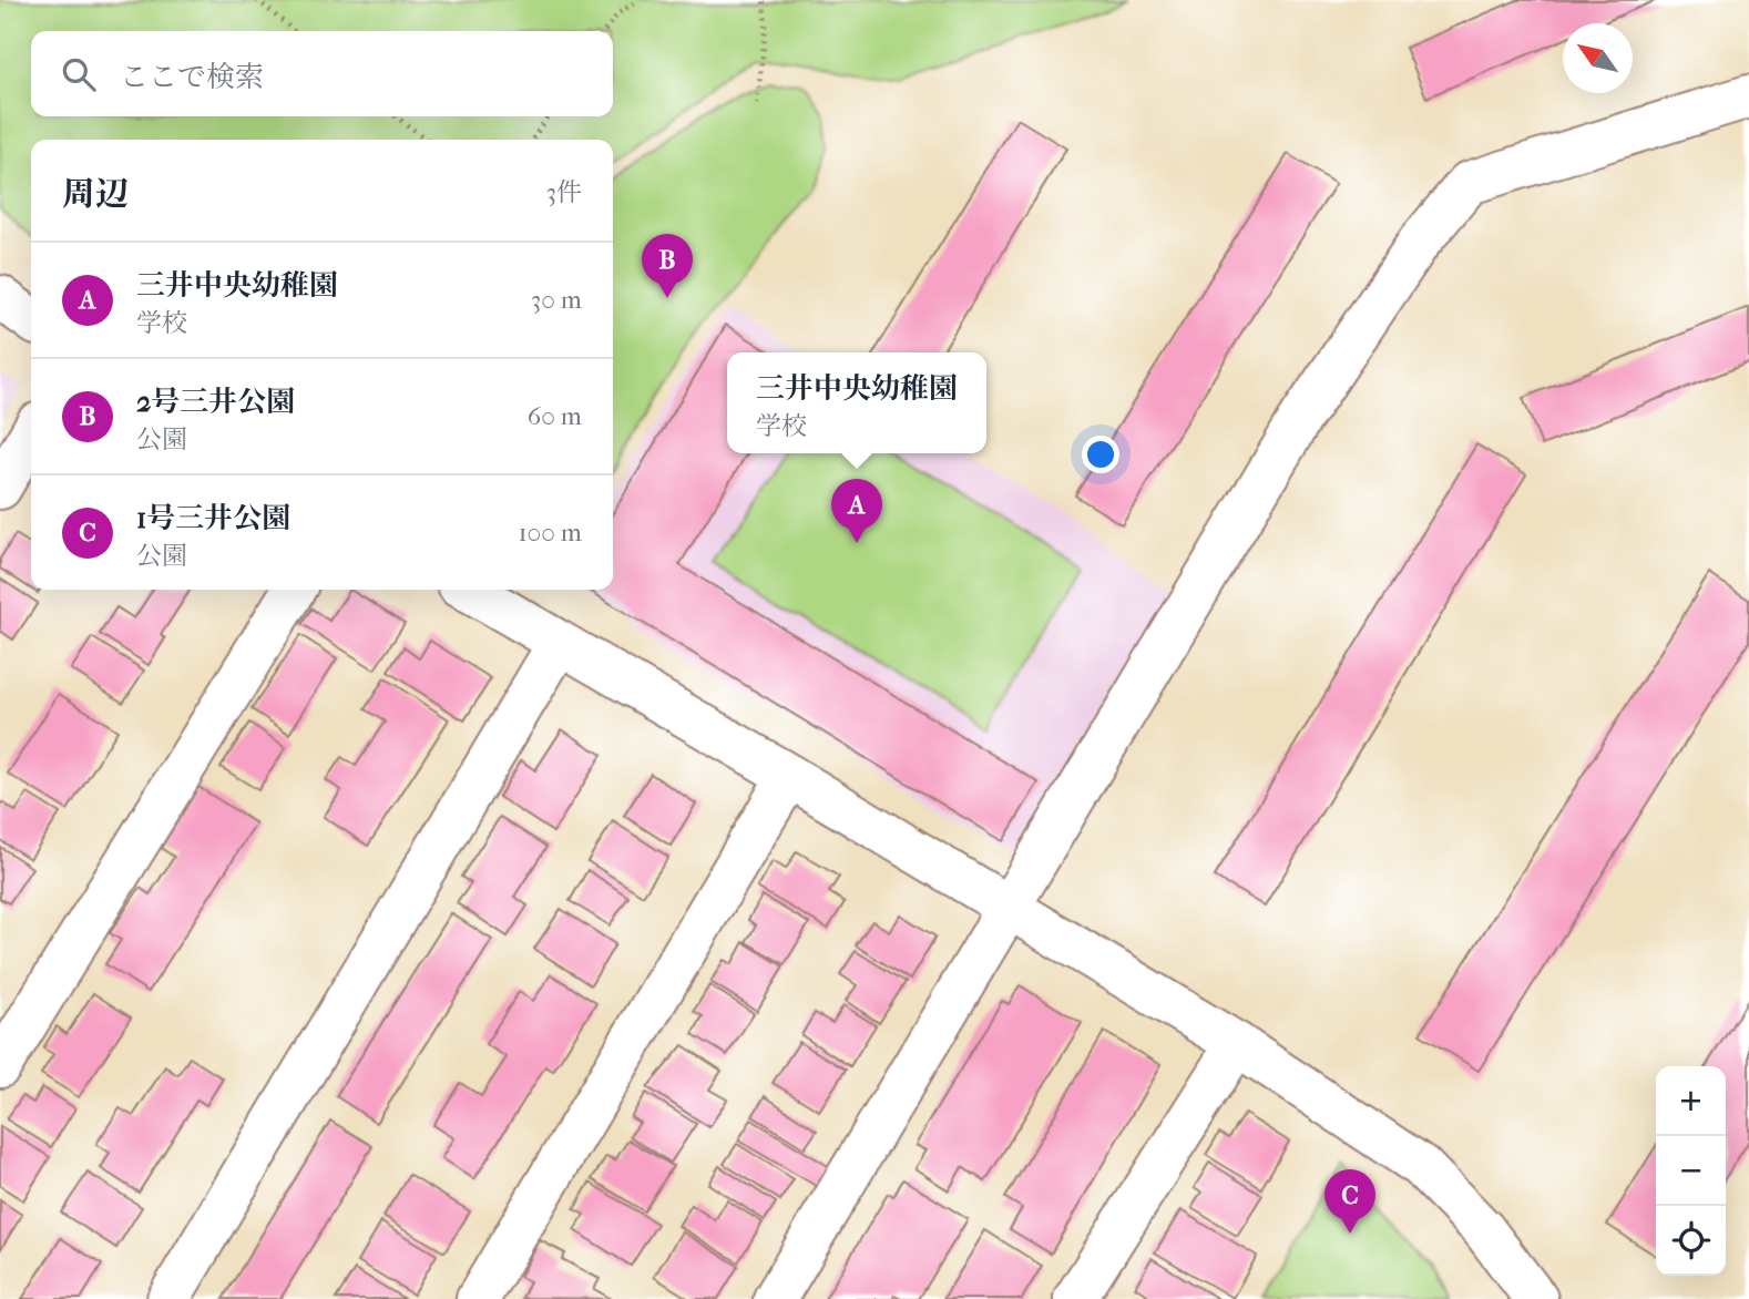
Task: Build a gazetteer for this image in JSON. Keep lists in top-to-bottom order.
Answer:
{
  "north": "top left",
  "page": {
    "search": "ここで検索",
    "heading": ["周辺", "3件"],
    "pins": ["B", "A", "C"],
    "list": [
      {
        "mark": "A",
        "name": "三井中央幼稚園",
        "note": "学校",
        "value": "30 m"
      },
      {
        "mark": "B",
        "name": "2号三井公園",
        "note": "公園",
        "value": "60 m"
      },
      {
        "mark": "C",
        "name": "1号三井公園",
        "note": "公園",
        "value": "100 m"
      }
    ],
    "popup": ["三井中央幼稚園", "学校"],
    "map_buttons": ["+", "−"]
  }
}
